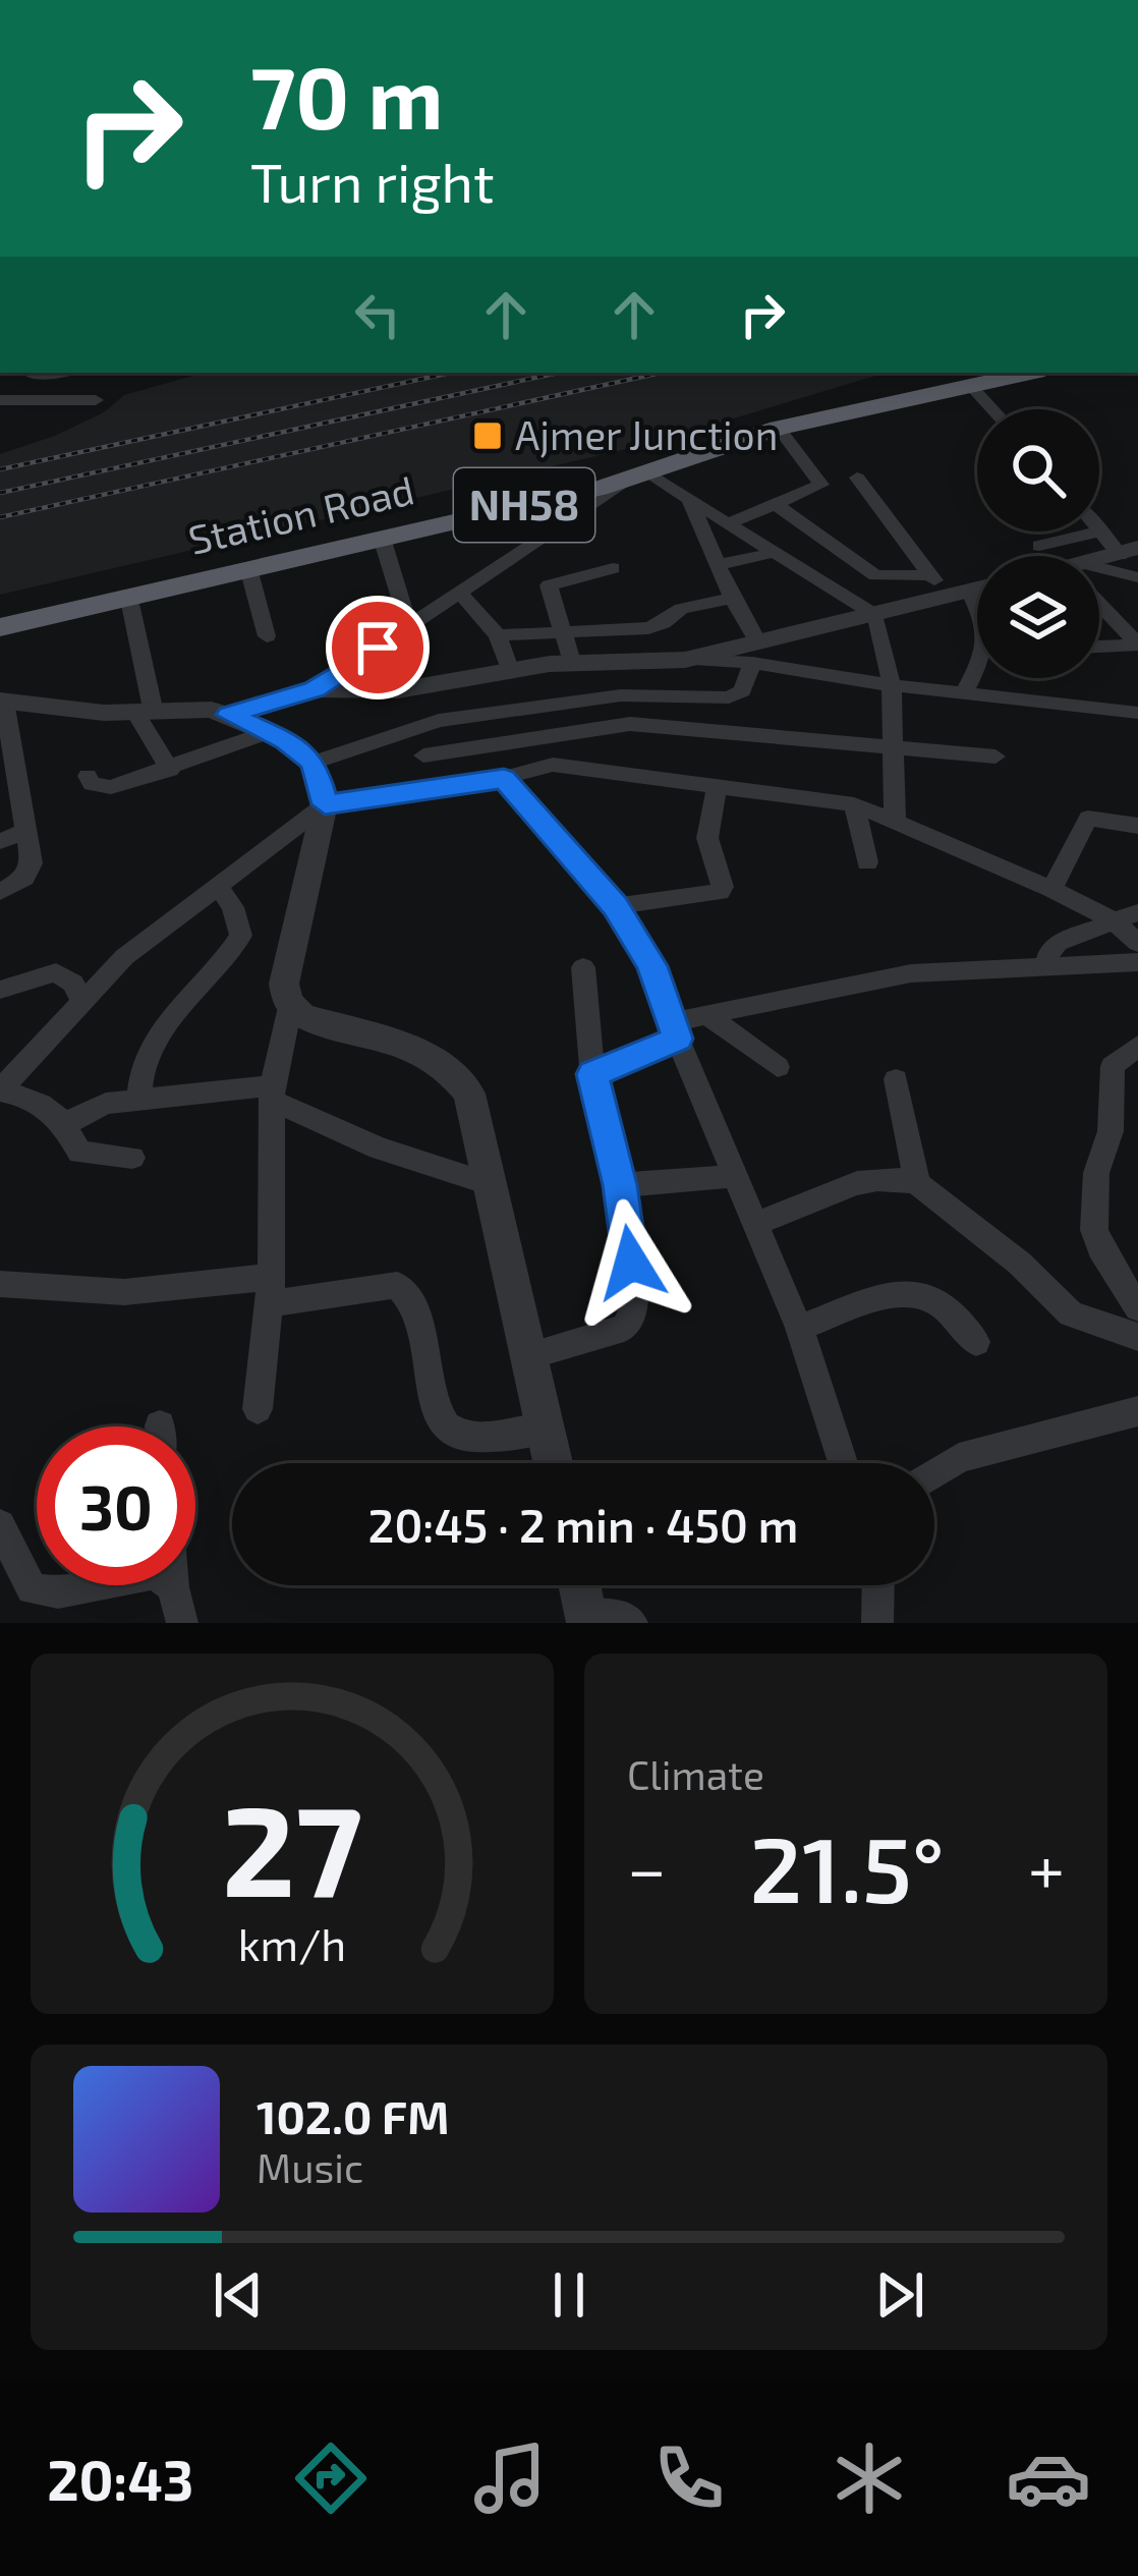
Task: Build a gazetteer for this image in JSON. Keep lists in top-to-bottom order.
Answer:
{
  "streets": {
    "highway": ["NH58", "Station Road"]
  },
  "places": {
    "transit": ["Ajmer Junction"]
  },
  "page": {
    "turn": ["70 m", "Turn right"],
    "limit": "30",
    "trip": "20:45 · 2 min · 450 m",
    "tile": "Climate",
    "heat": ["−", "21.5°", "+"],
    "song": ["102.0 FM", "Music"],
    "tabs": "20:43",
    "gauge": ["27", "km/h"]
  }
}
